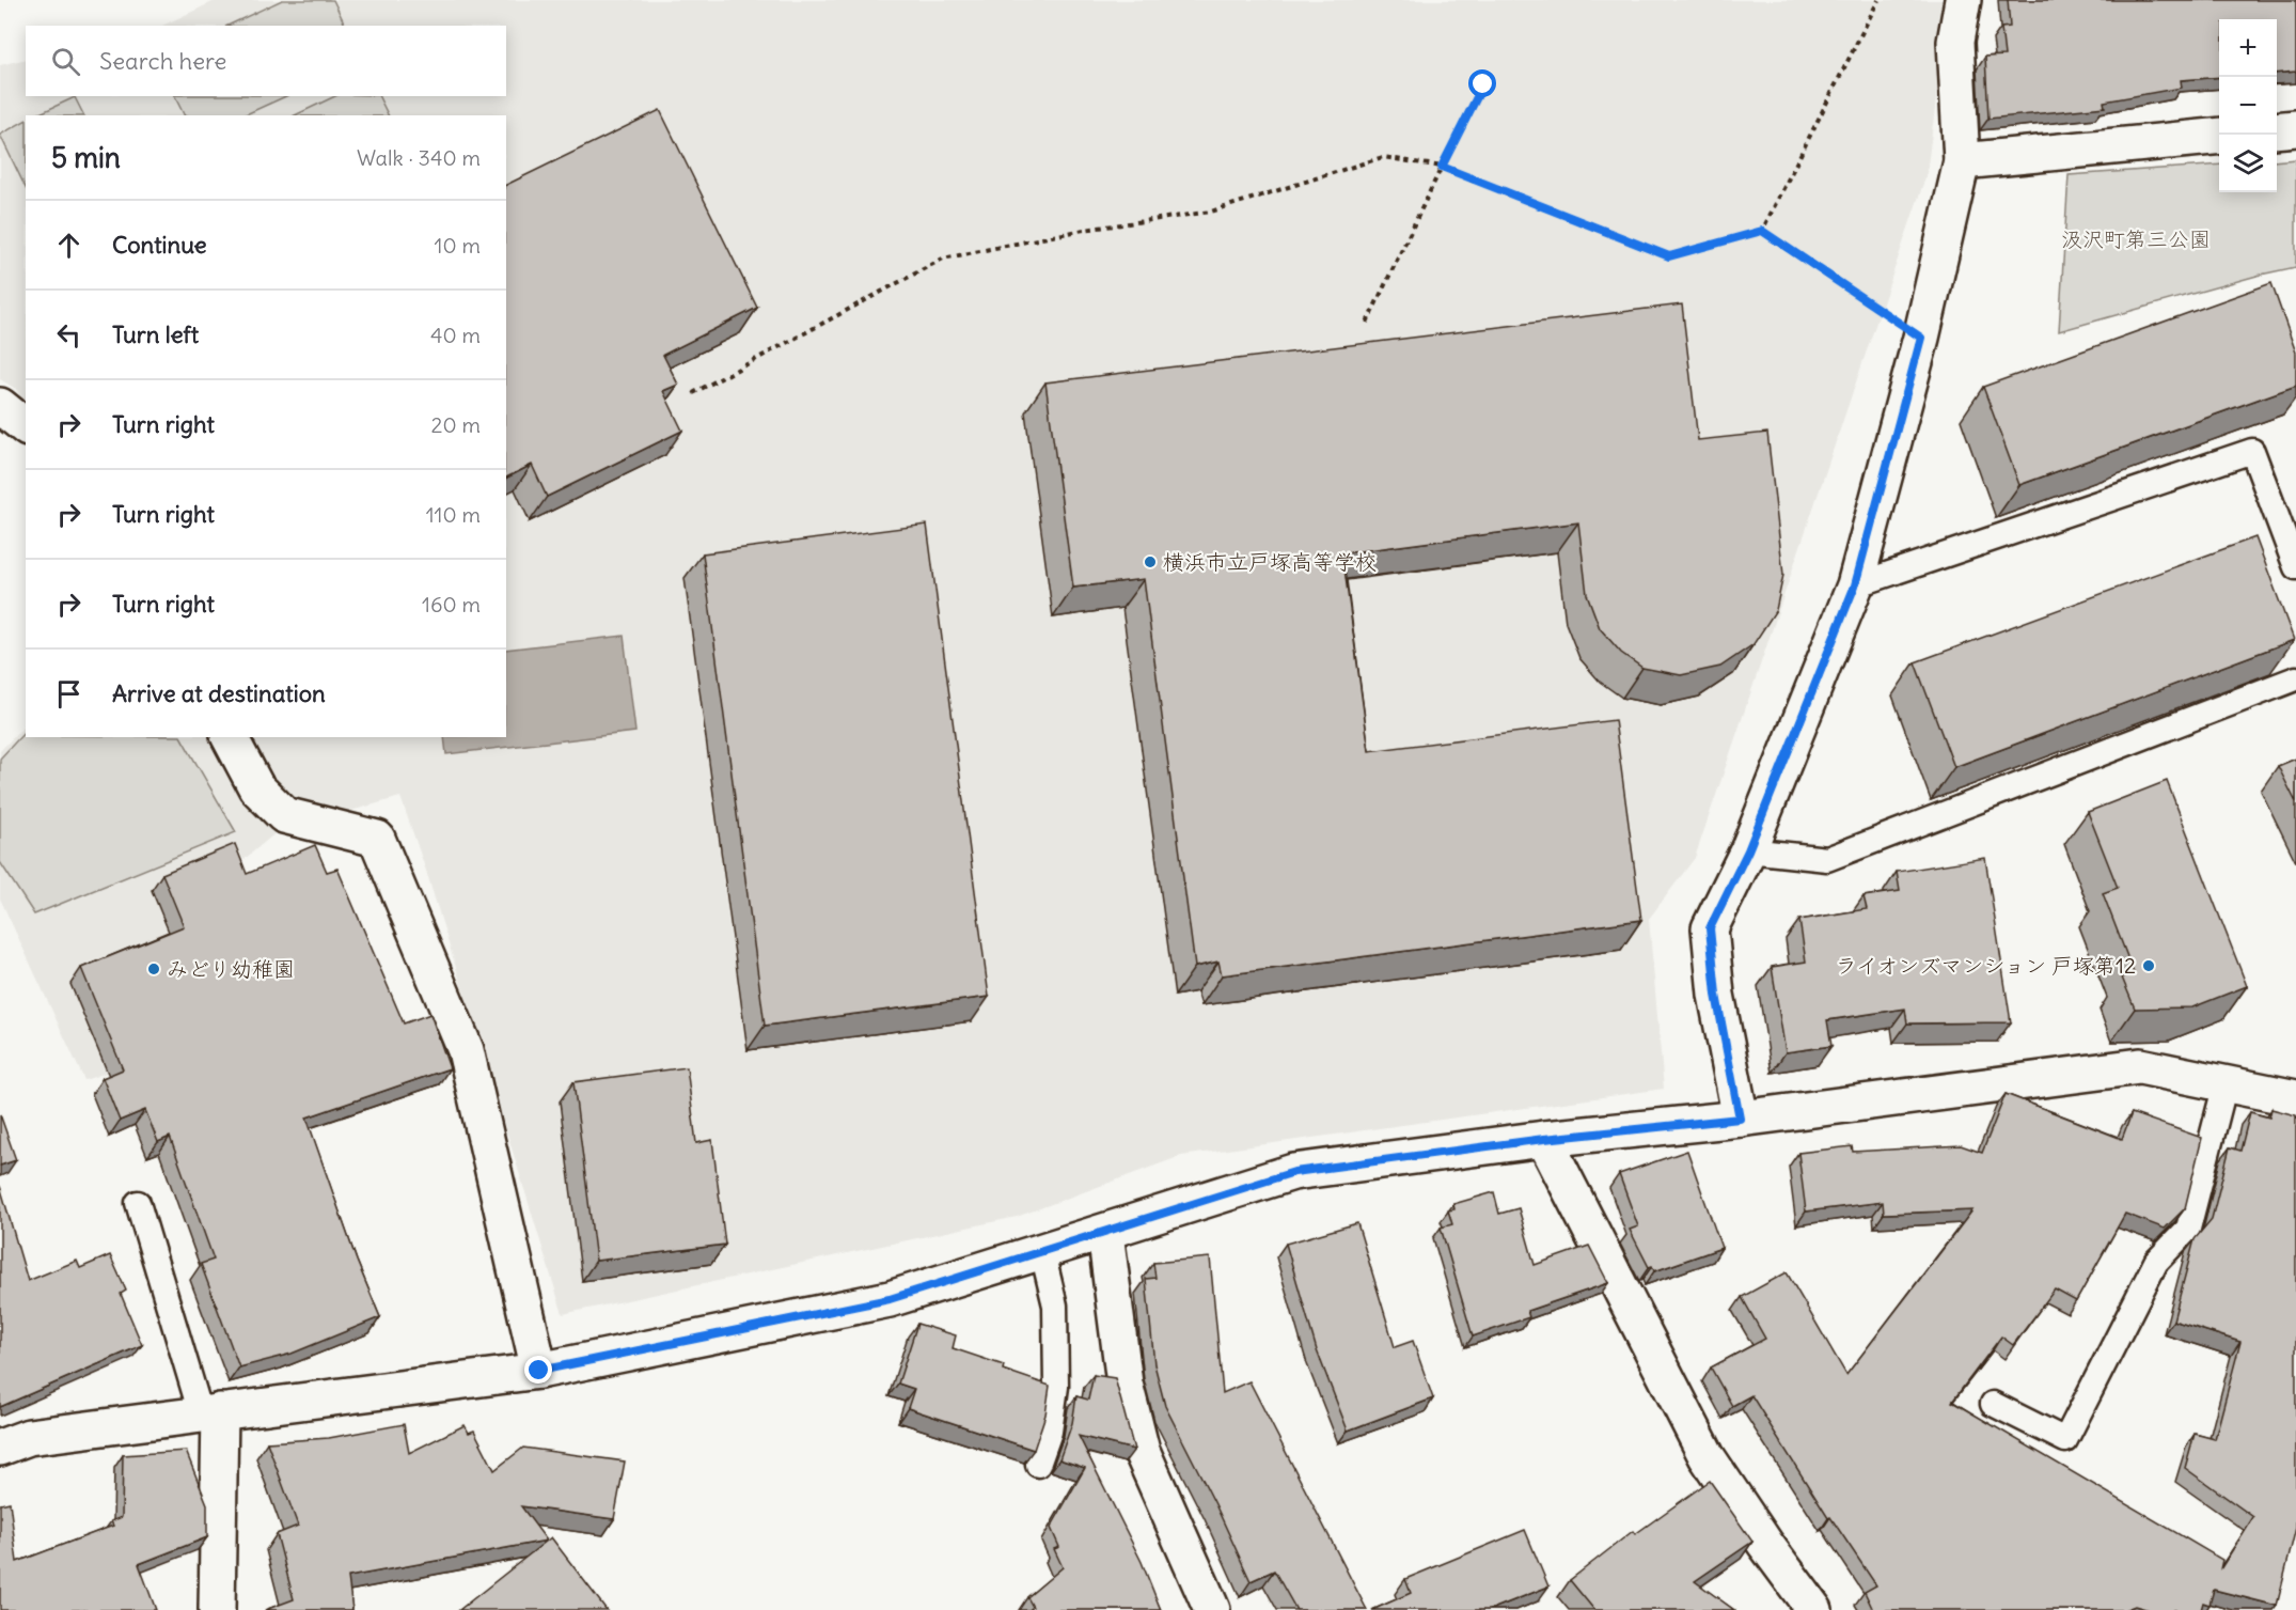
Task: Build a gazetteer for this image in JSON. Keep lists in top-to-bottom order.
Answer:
{
  "parks": ["汲沢町第三公園"],
  "places": ["横浜市立戸塚高等学校", "ライオンズマンション 戸塚第12", "みどり幼稚園"],
  "page": {
    "map_buttons": ["+", "−"],
    "search": "Search here",
    "heading": ["5 min", "Walk · 340 m"],
    "list": [
      ["Continue", "10 m"],
      ["Turn left", "40 m"],
      ["Turn right", "20 m"],
      ["Turn right", "110 m"],
      ["Turn right", "160 m"],
      "Arrive at destination"
    ]
  }
}
